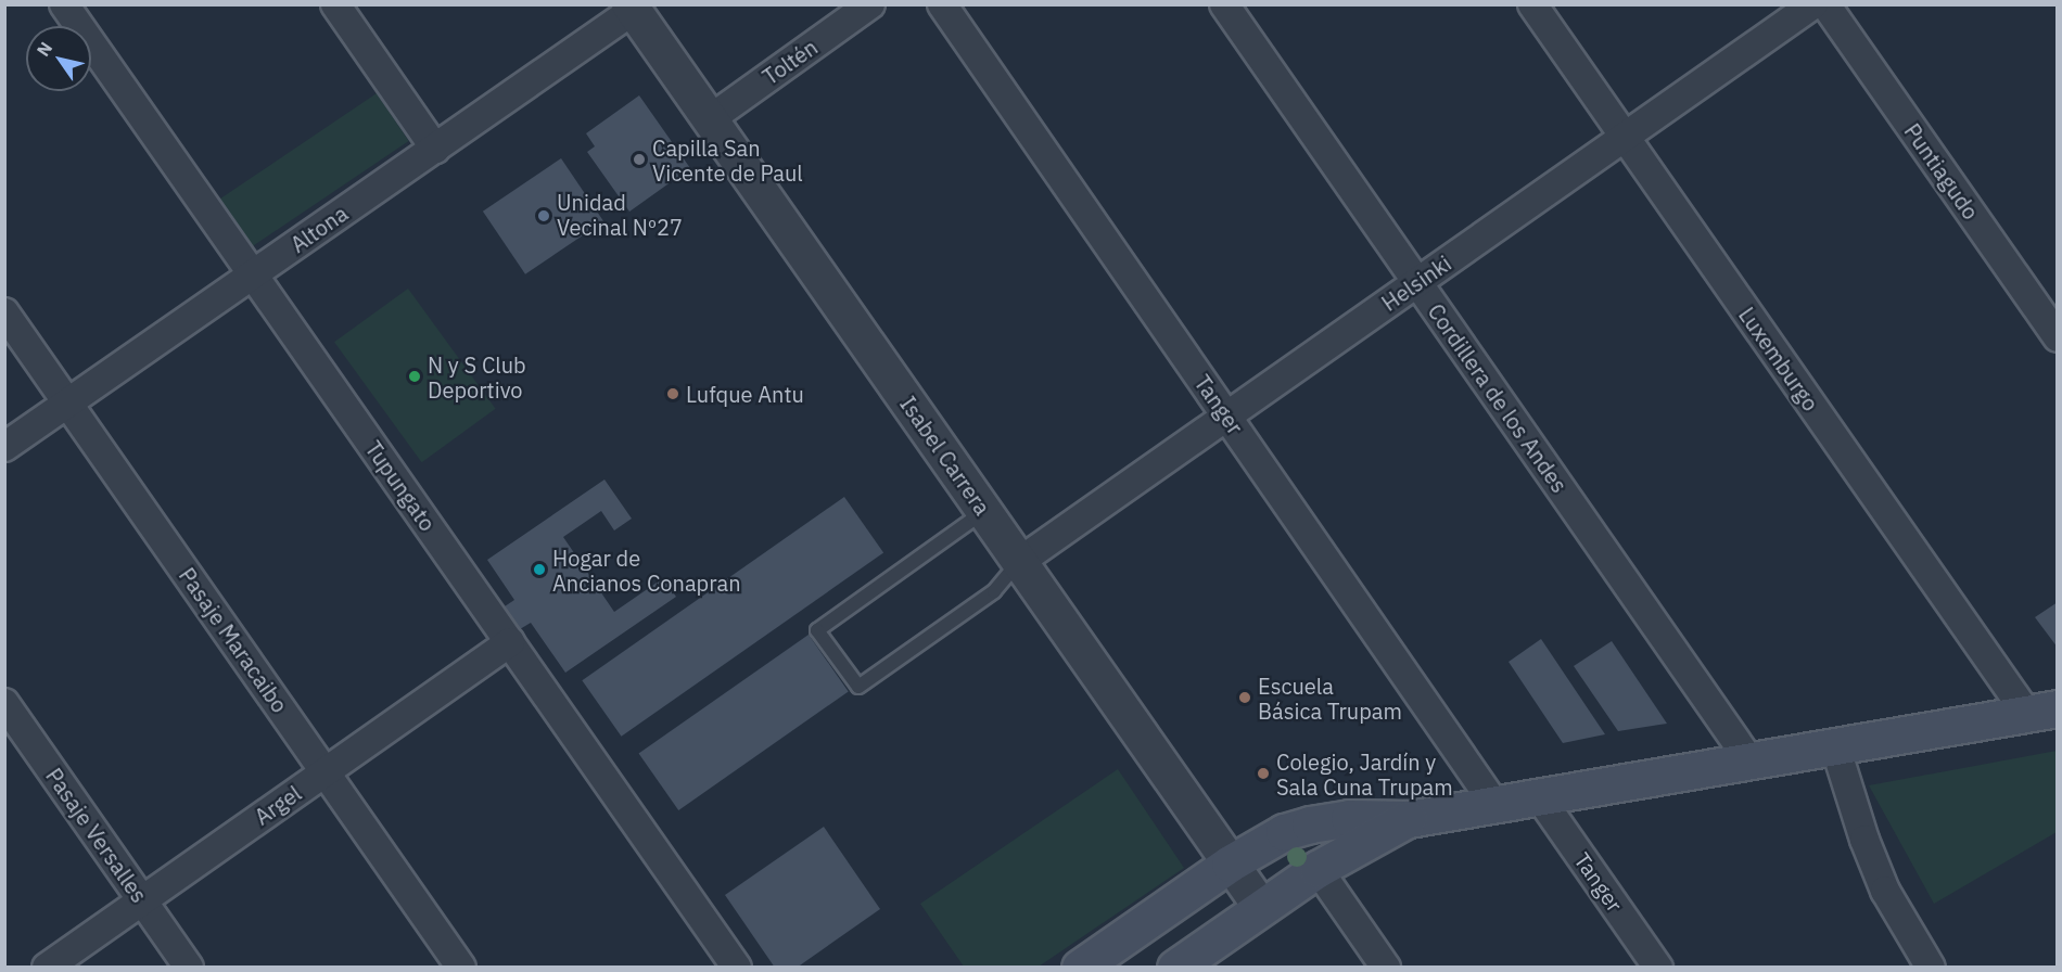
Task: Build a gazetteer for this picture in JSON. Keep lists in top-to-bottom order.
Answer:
{
  "streets": {
    "street": [
      "Toltén",
      "Puntiagudo",
      "Altona",
      "Helsinki",
      "Luxemburgo",
      "Cordillera de los Andes",
      "Tanger",
      "Isabel Carrera",
      "Tupungato",
      "Pasaje Maracaibo",
      "Argel",
      "Pasaje Versalles"
    ]
  },
  "crossings": [
    ["Toltén", "Isabel Carrera"],
    ["Altona", "Isabel Carrera"],
    ["Altona", "Tupungato"],
    ["Altona", "Pasaje Maracaibo"],
    ["Helsinki", "Luxemburgo"],
    ["Helsinki", "Cordillera de los Andes"],
    ["Helsinki", "Tanger"],
    ["Helsinki", "Isabel Carrera"],
    ["Tupungato", "Argel"],
    ["Pasaje Maracaibo", "Argel"],
    ["Argel", "Pasaje Versalles"]
  ],
  "places": [
    "Capilla San Vicente de Paul",
    "Unidad Vecinal Nº27",
    "N y S Club Deportivo",
    "Lufque Antu",
    "Hogar de Ancianos Conapran",
    "Escuela Básica Trupam",
    "Colegio, Jardín y Sala Cuna Trupam"
  ],
  "north": "top left"
}
